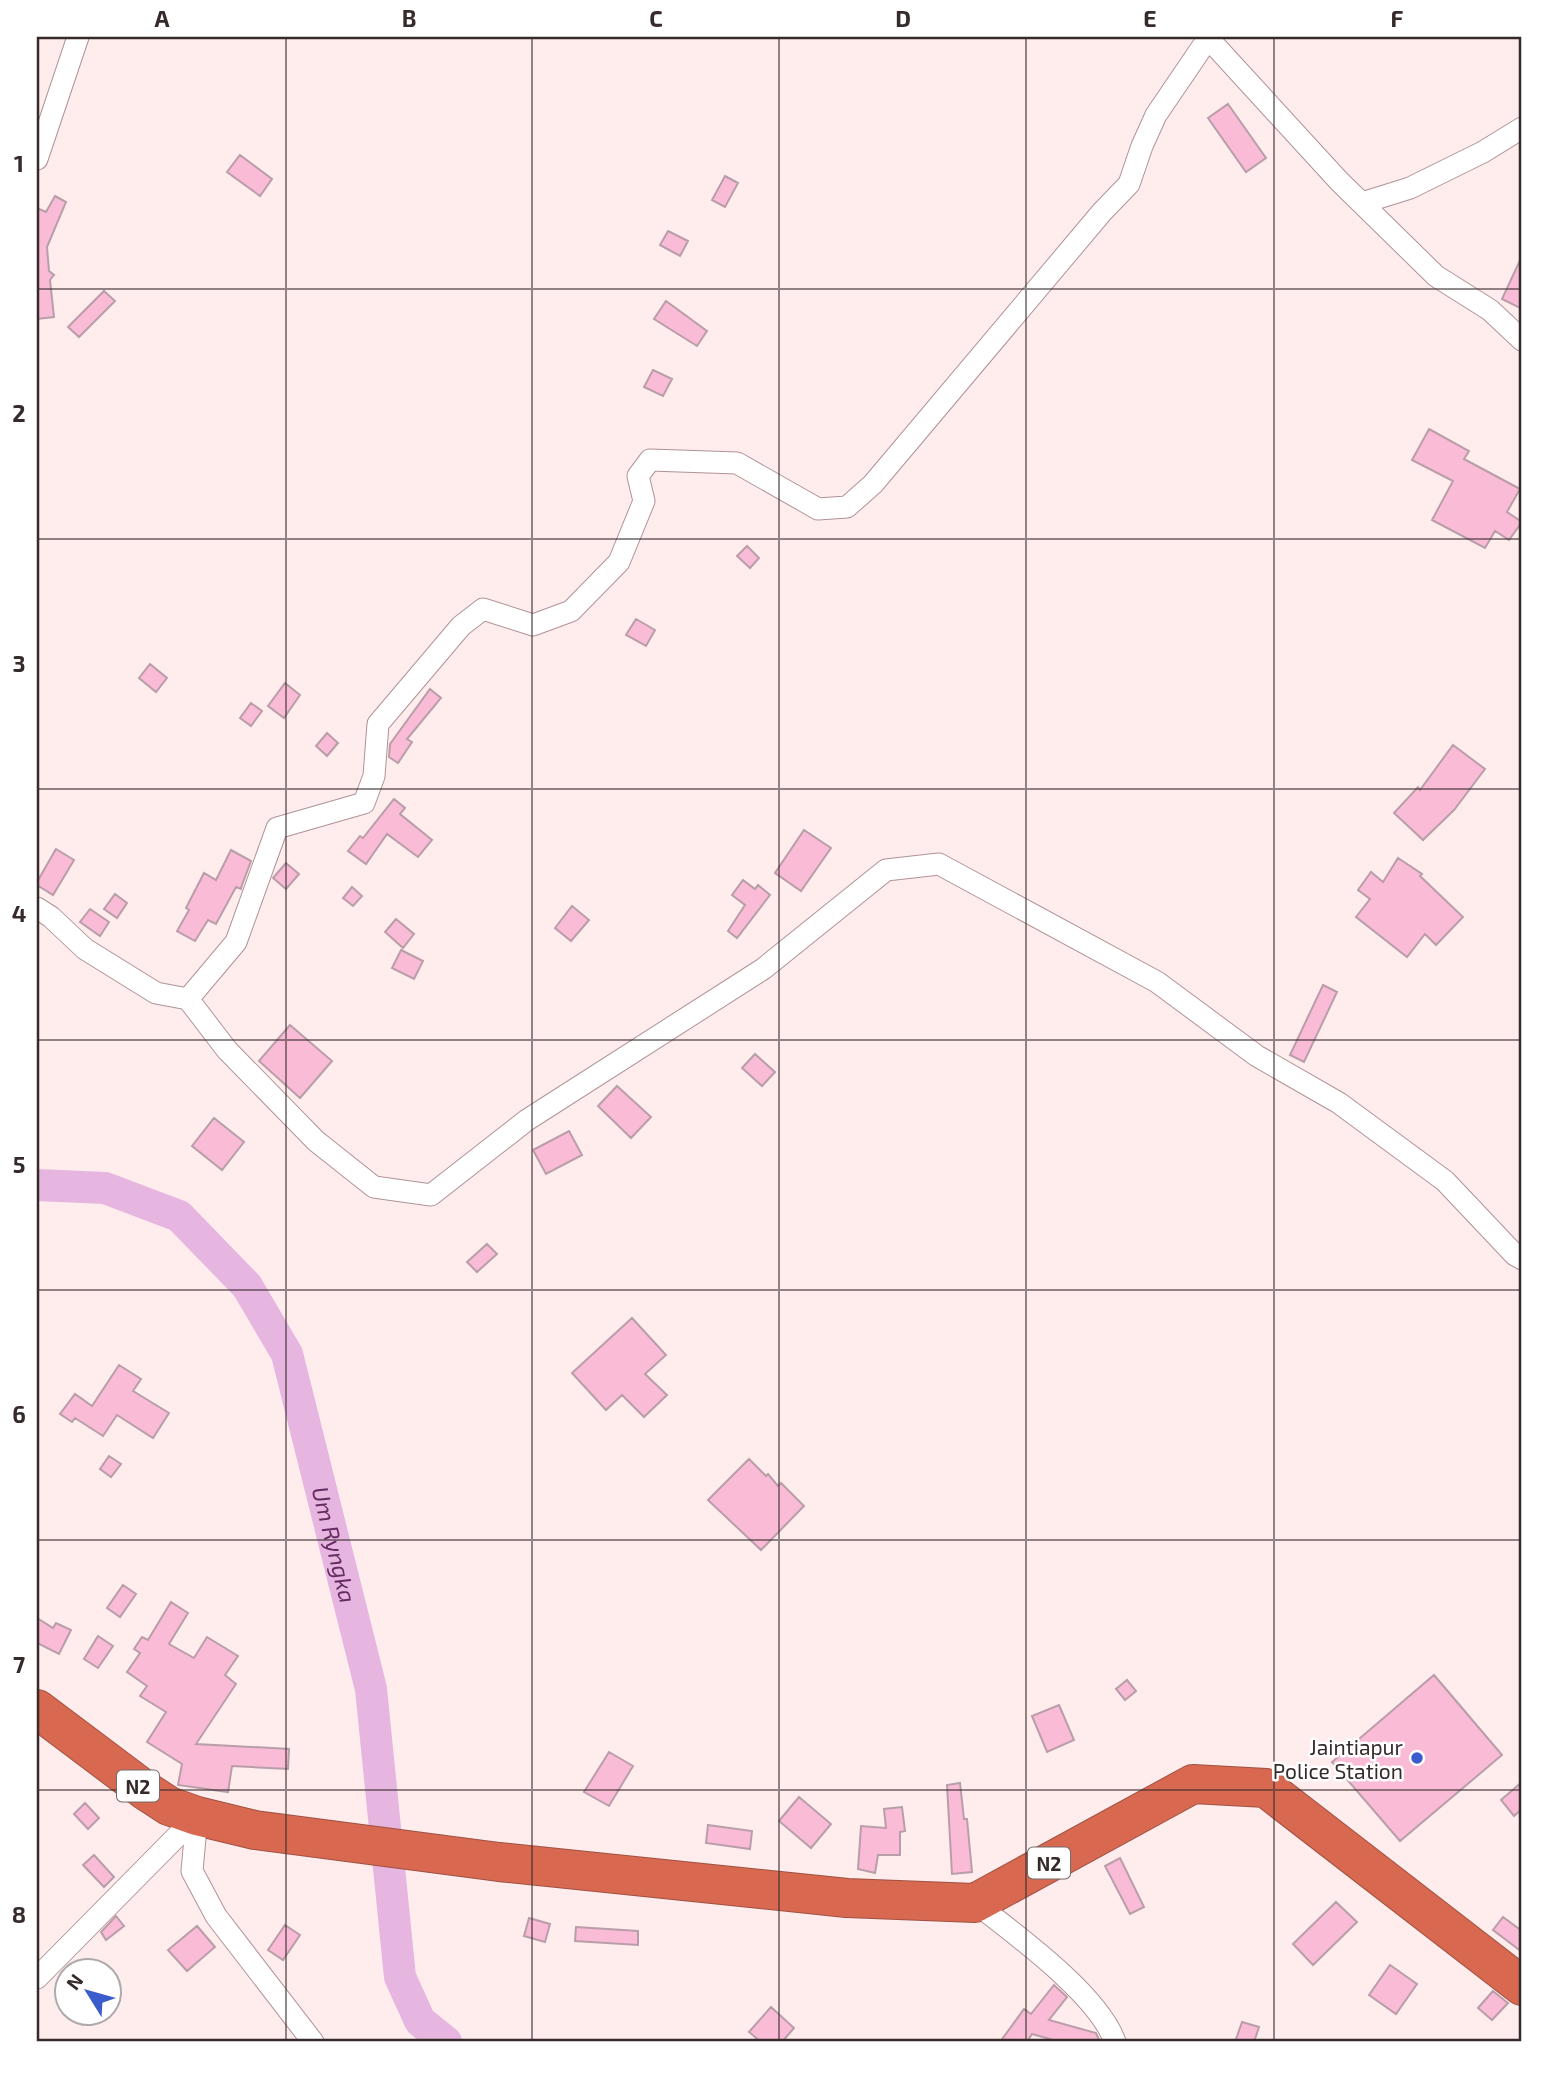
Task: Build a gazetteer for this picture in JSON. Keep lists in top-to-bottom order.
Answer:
{
  "streets": {
    "highway": ["N2"]
  },
  "water": ["Um Ryngka"],
  "places": ["Jaintiapur Police Station"],
  "north": "top left",
  "grid": {
    "columns": [
      "A",
      "B",
      "C",
      "D",
      "E",
      "F"
    ],
    "rows": [
      "1",
      "2",
      "3",
      "4",
      "5",
      "6",
      "7",
      "8"
    ]
  }
}
